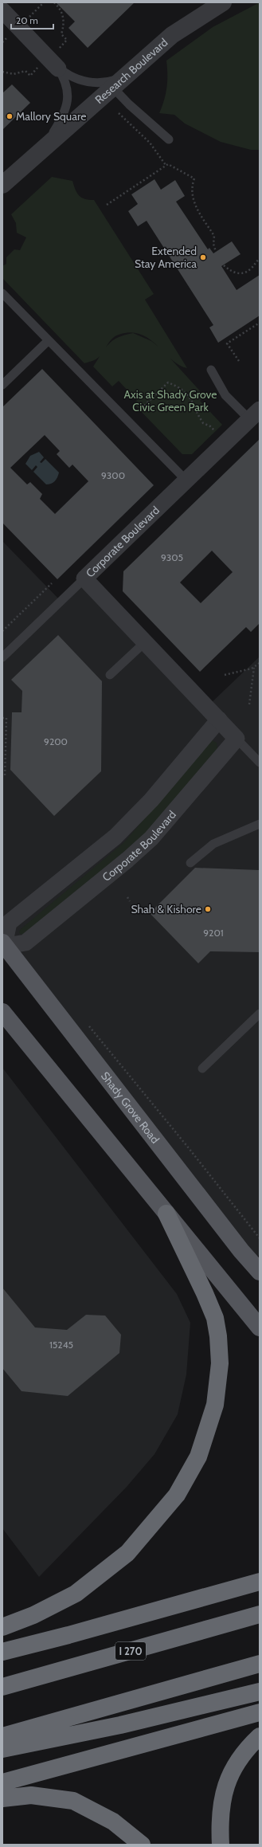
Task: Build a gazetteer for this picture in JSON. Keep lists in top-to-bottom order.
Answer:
{
  "streets": {
    "highway": ["I 270"],
    "main road": ["Shady Grove Road"],
    "street": ["Research Boulevard", "Corporate Boulevard"]
  },
  "crossings": [
    ["Corporate Boulevard", "Shady Grove Road"]
  ],
  "parks": ["Axis at Shady Grove Civic Green Park"],
  "places": ["Mallory Square", "Extended Stay America", "Shah & Kishore"],
  "house_numbers": [
    "9300",
    "9305",
    "9200",
    "9201",
    "15245"
  ],
  "scale_bar": "20 m"
}
